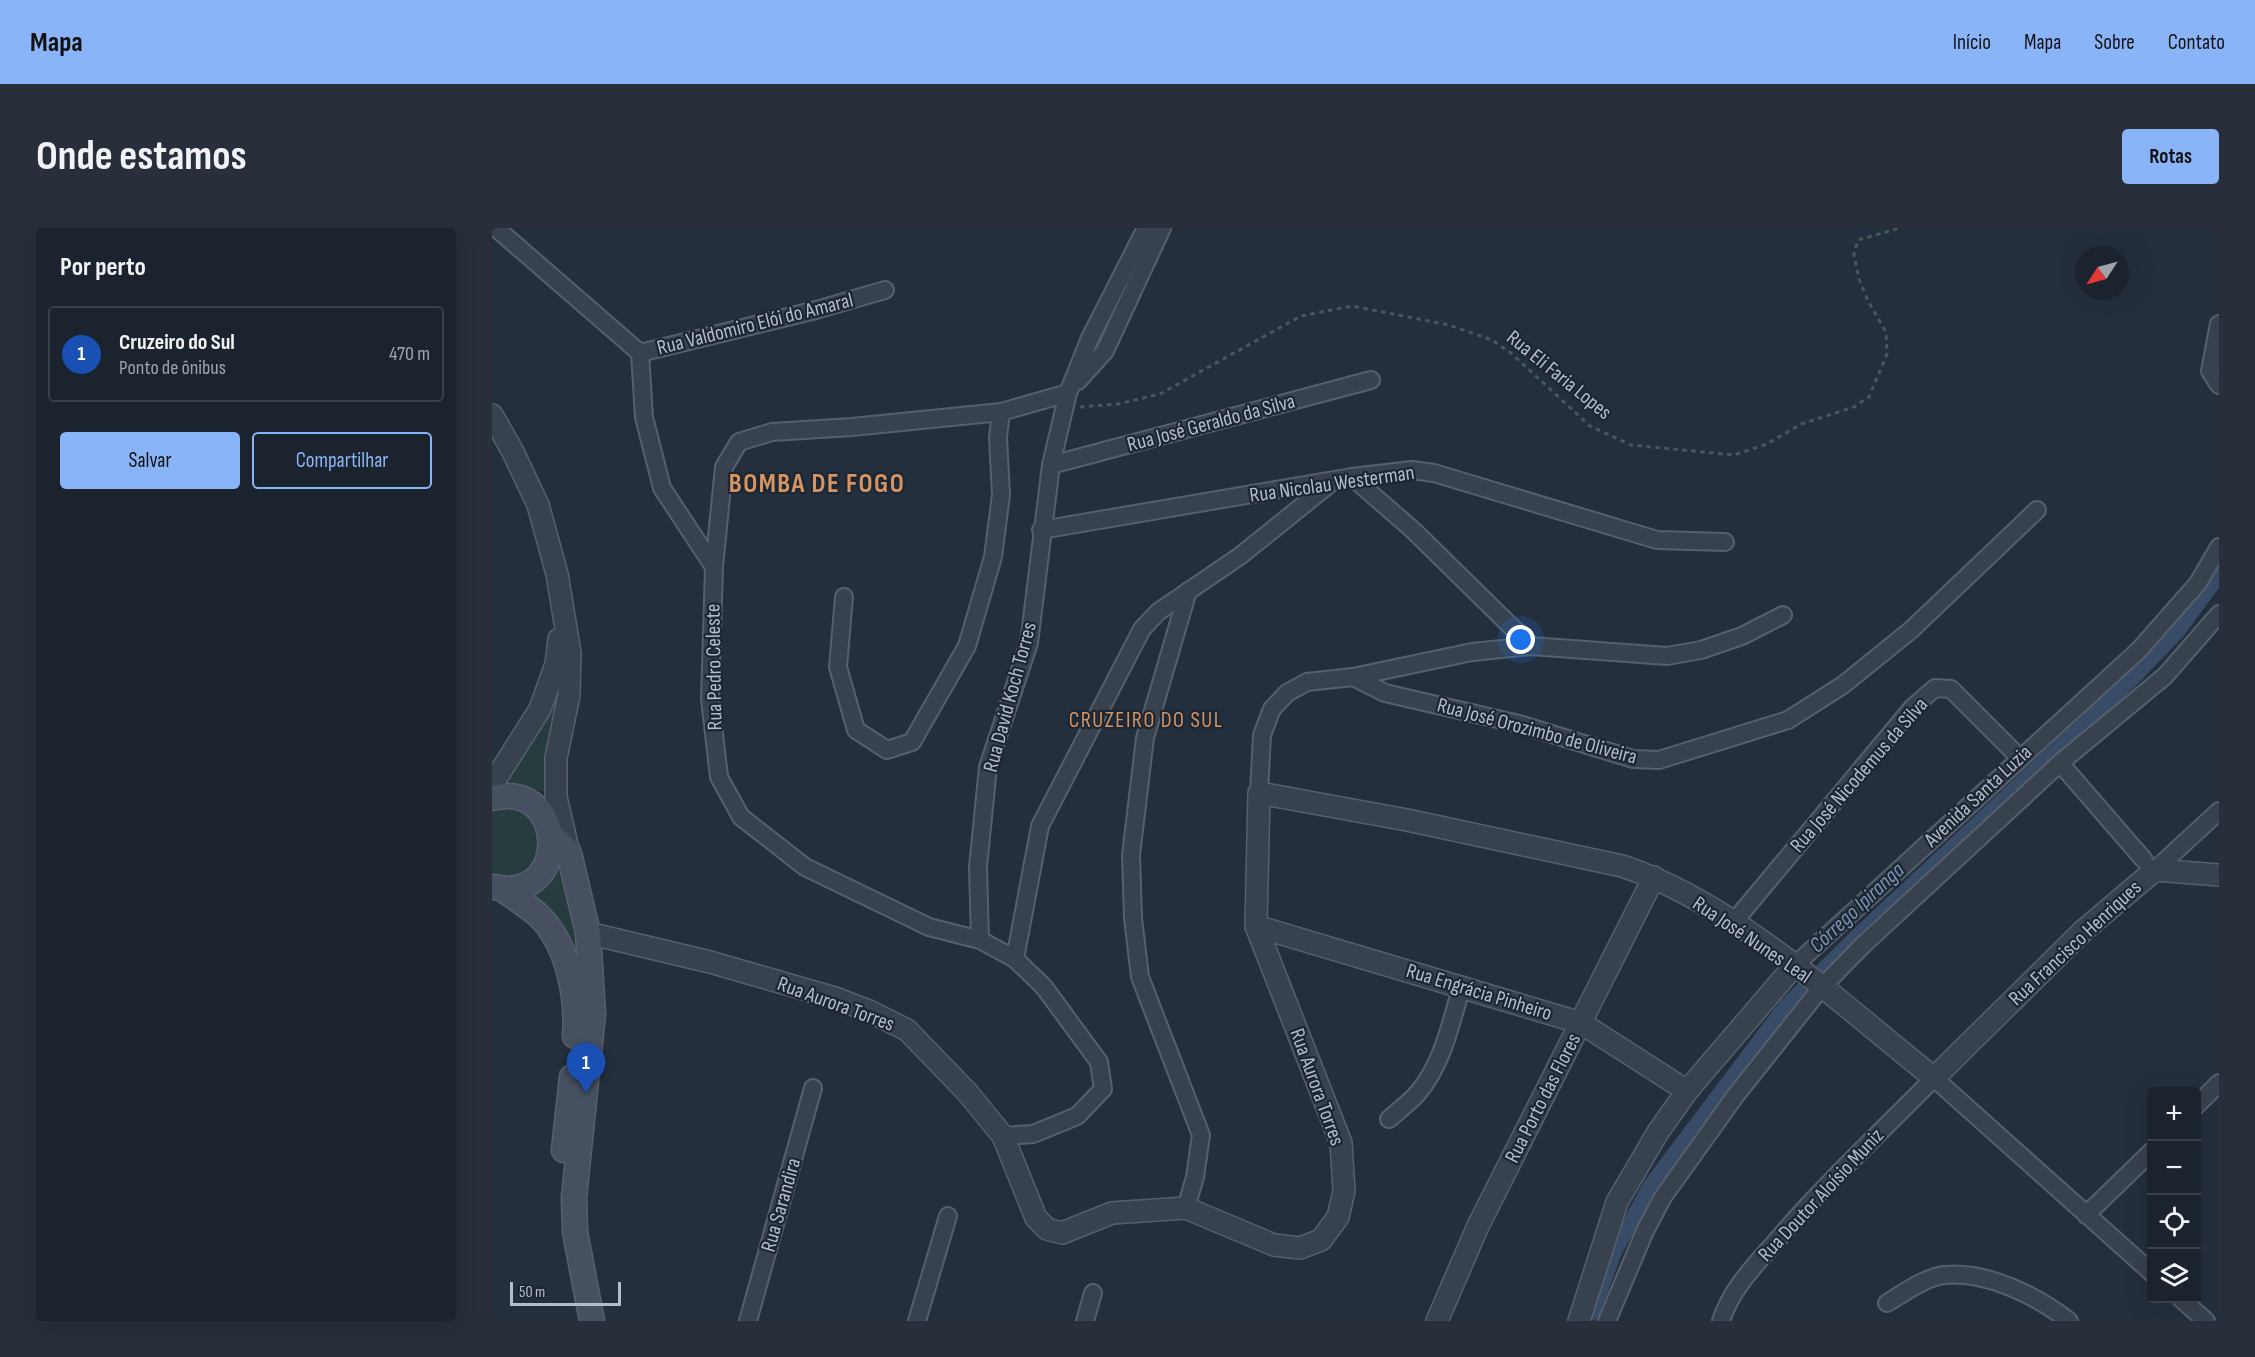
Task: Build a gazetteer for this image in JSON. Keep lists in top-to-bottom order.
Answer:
{
  "streets": {
    "street": [
      "Rua Valdomiro Elói do Amaral",
      "Rua José Geraldo da Silva",
      "Rua Nicolau Westerman",
      "Rua Pedro Celeste",
      "Rua David Koch Torres",
      "Rua José Orozimbo de Oliveira",
      "Rua José Nicodemus da Silva",
      "Avenida Santa Luzia",
      "Rua José Nunes Leal",
      "Rua Francisco Henriques",
      "Rua Engrácia Pinheiro",
      "Rua Aurora Torres",
      "Rua Porto das Flores",
      "Rua Doutor Aloísio Muniz",
      "Rua Sarandira"
    ],
    "path": ["Rua Eli Faria Lopes"]
  },
  "crossings": [
    ["Rua Valdomiro Elói do Amaral", "Rua Pedro Celeste"],
    ["Rua Eli Faria Lopes", "Rua Pedro Celeste"],
    ["Rua Eli Faria Lopes", "Rua David Koch Torres"],
    ["Rua José Geraldo da Silva", "Rua David Koch Torres"],
    ["Rua Nicolau Westerman", "Rua David Koch Torres"],
    ["Rua Pedro Celeste", "Rua David Koch Torres"],
    ["Rua Pedro Celeste", "Rua Aurora Torres"],
    ["Rua José Orozimbo de Oliveira", "Rua Aurora Torres"],
    ["Rua José Nicodemus da Silva", "Avenida Santa Luzia"],
    ["Rua José Nicodemus da Silva", "Rua José Nunes Leal"],
    ["Avenida Santa Luzia", "Rua José Nunes Leal"],
    ["Avenida Santa Luzia", "Rua Engrácia Pinheiro"],
    ["Rua José Nunes Leal", "Rua Francisco Henriques"],
    ["Rua José Nunes Leal", "Rua Aurora Torres"],
    ["Rua José Nunes Leal", "Rua Porto das Flores"],
    ["Rua José Nunes Leal", "Rua Doutor Aloísio Muniz"],
    ["Rua Francisco Henriques", "Rua Doutor Aloísio Muniz"],
    ["Rua Engrácia Pinheiro", "Rua Aurora Torres"],
    ["Rua Engrácia Pinheiro", "Rua Porto das Flores"]
  ],
  "districts": ["BOMBA DE FOGO", "CRUZEIRO DO SUL"],
  "water": ["Córrego Ipiranga"],
  "scale_bar": "50 m",
  "north": "bottom left",
  "page": {
    "header": "Mapa",
    "nav": [
      "Início",
      "Mapa",
      "Sobre",
      "Contato"
    ],
    "buttons": [
      "Rotas",
      ["Salvar", "Compartilhar"]
    ],
    "title": "Onde estamos",
    "heading": "Por perto",
    "list": [
      {
        "mark": "1",
        "name": "Cruzeiro do Sul",
        "note": "Ponto de ônibus",
        "value": "470 m"
      }
    ],
    "pins": "1",
    "map_buttons": ["+", "−"],
    "scale": "50 m"
  }
}
